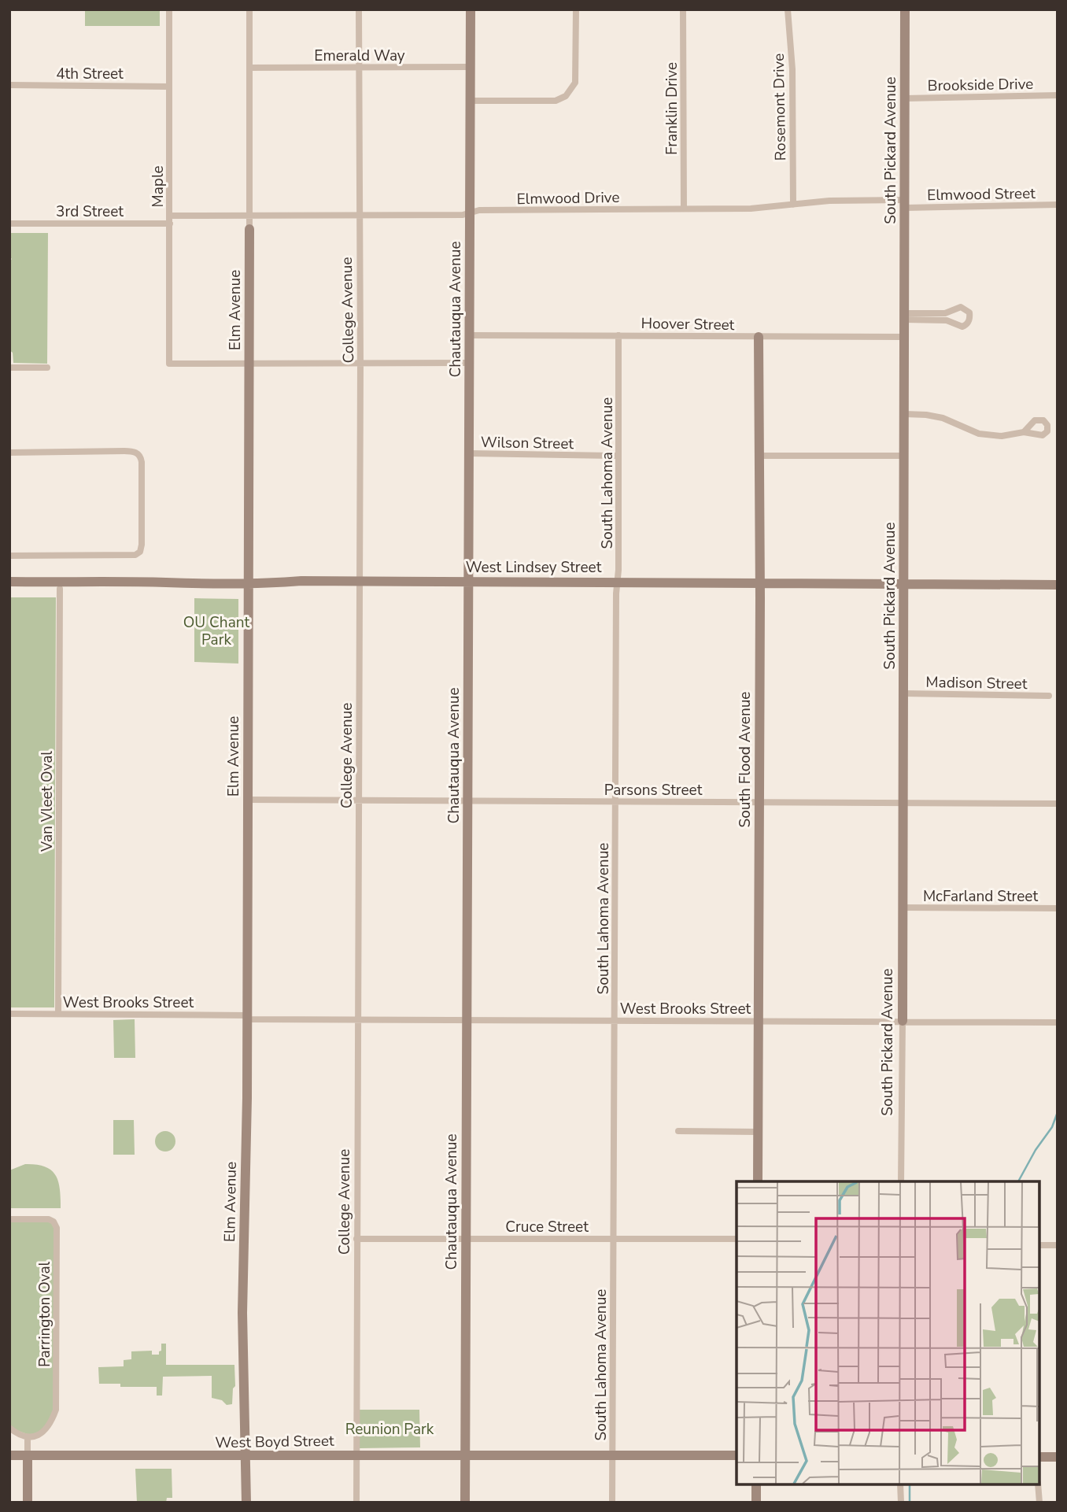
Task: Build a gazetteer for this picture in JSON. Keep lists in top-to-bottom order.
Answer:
{
  "streets": {
    "street": [
      "Emerald Way",
      "4th Street",
      "Brookside Drive",
      "Rosemont Drive",
      "Franklin Drive",
      "South Pickard Avenue",
      "Maple",
      "Elmwood Street",
      "Elmwood Drive",
      "3rd Street",
      "Chautauqua Avenue",
      "Elm Avenue",
      "College Avenue",
      "Hoover Street",
      "Wilson Street",
      "South Lahoma Avenue",
      "West Lindsey Street",
      "Madison Street",
      "South Flood Avenue",
      "Parsons Street",
      "Van Vleet Oval",
      "McFarland Street",
      "West Brooks Street",
      "Cruce Street",
      "Parrington Oval",
      "West Boyd Street"
    ]
  },
  "crossings": [
    ["Emerald Way", "Chautauqua Avenue"],
    ["Emerald Way", "Elm Avenue"],
    ["Emerald Way", "College Avenue"],
    ["4th Street", "Maple"],
    ["Brookside Drive", "South Pickard Avenue"],
    ["Rosemont Drive", "Elmwood Drive"],
    ["Franklin Drive", "Elmwood Drive"],
    ["South Pickard Avenue", "Elmwood Street"],
    ["South Pickard Avenue", "Elmwood Drive"],
    ["South Pickard Avenue", "Hoover Street"],
    ["South Pickard Avenue", "West Lindsey Street"],
    ["South Pickard Avenue", "Madison Street"],
    ["South Pickard Avenue", "Parsons Street"],
    ["South Pickard Avenue", "McFarland Street"],
    ["South Pickard Avenue", "West Brooks Street"],
    ["Maple", "Elmwood Drive"],
    ["Maple", "3rd Street"],
    ["Maple", "Elm Avenue"],
    ["Elmwood Street", "Elmwood Drive"],
    ["Elmwood Drive", "Chautauqua Avenue"],
    ["Elmwood Drive", "Elm Avenue"],
    ["Elmwood Drive", "College Avenue"],
    ["Chautauqua Avenue", "Hoover Street"],
    ["Chautauqua Avenue", "Wilson Street"],
    ["Chautauqua Avenue", "West Lindsey Street"],
    ["Chautauqua Avenue", "Parsons Street"],
    ["Chautauqua Avenue", "West Brooks Street"],
    ["Chautauqua Avenue", "Cruce Street"],
    ["Chautauqua Avenue", "West Boyd Street"],
    ["Elm Avenue", "West Lindsey Street"],
    ["Elm Avenue", "Parsons Street"],
    ["Elm Avenue", "West Brooks Street"],
    ["Elm Avenue", "West Boyd Street"],
    ["College Avenue", "West Lindsey Street"],
    ["College Avenue", "Parsons Street"],
    ["College Avenue", "West Brooks Street"],
    ["College Avenue", "Cruce Street"],
    ["College Avenue", "West Boyd Street"],
    ["Hoover Street", "South Lahoma Avenue"],
    ["Hoover Street", "South Flood Avenue"],
    ["Wilson Street", "South Lahoma Avenue"],
    ["South Lahoma Avenue", "West Lindsey Street"],
    ["South Lahoma Avenue", "Parsons Street"],
    ["South Lahoma Avenue", "West Brooks Street"],
    ["South Lahoma Avenue", "Cruce Street"],
    ["South Lahoma Avenue", "West Boyd Street"],
    ["West Lindsey Street", "South Flood Avenue"],
    ["South Flood Avenue", "Parsons Street"],
    ["South Flood Avenue", "West Brooks Street"],
    ["Van Vleet Oval", "West Brooks Street"]
  ],
  "parks": ["OU Chant Park", "Reunion Park"]
}
